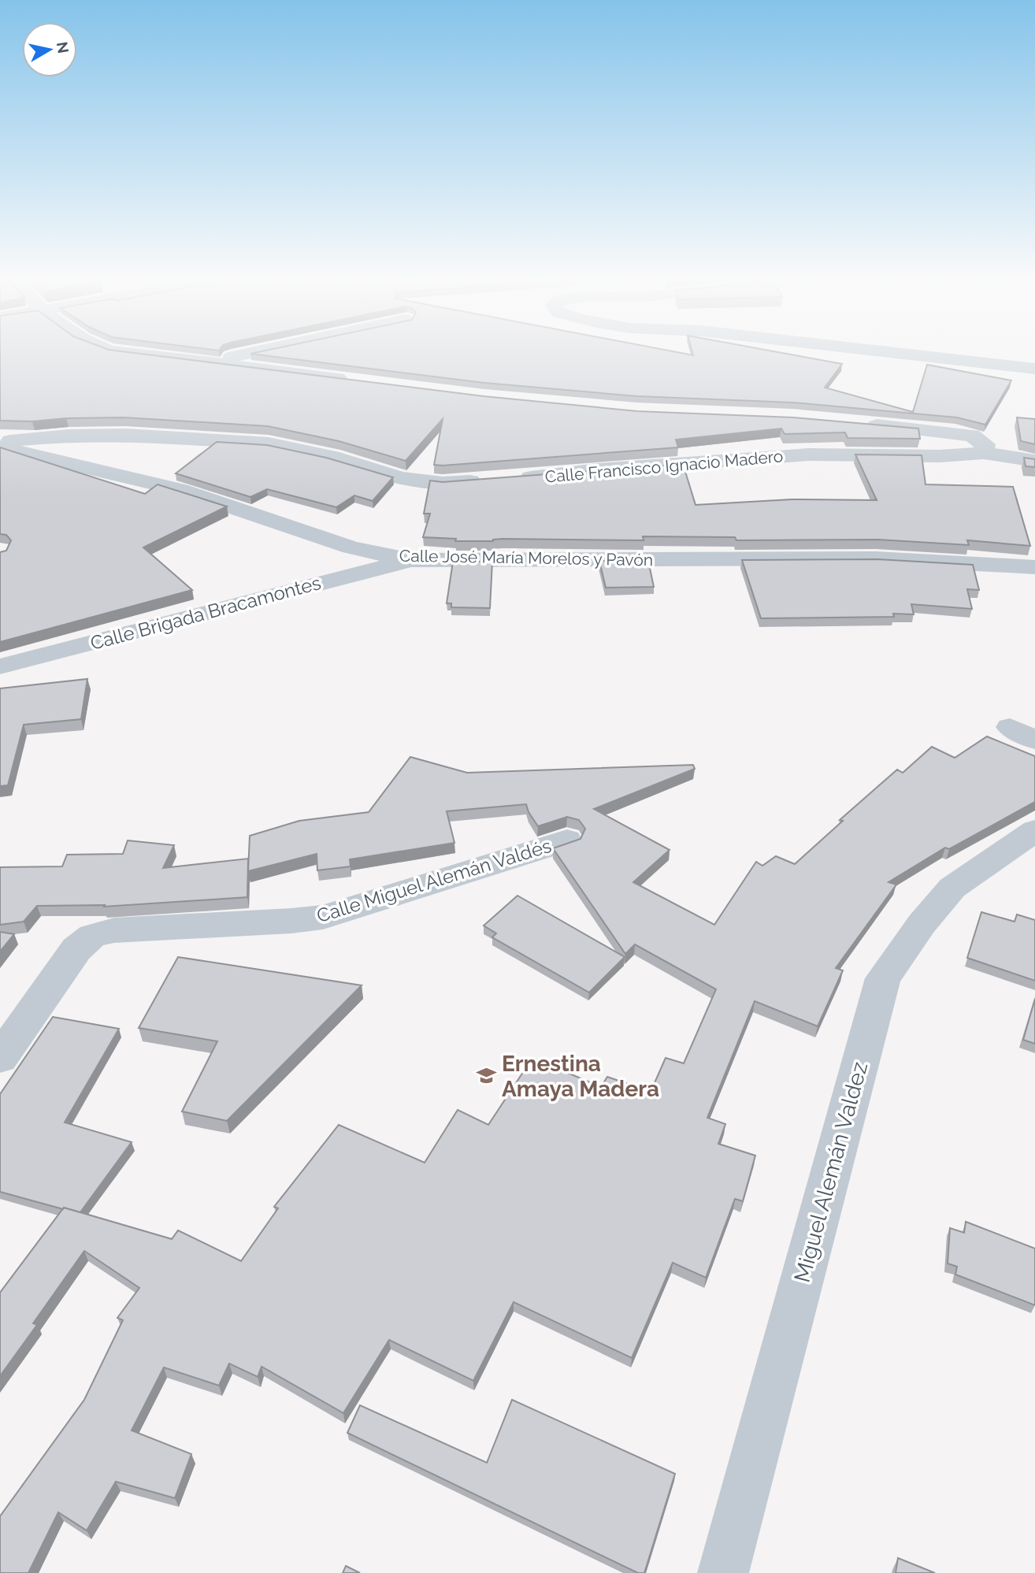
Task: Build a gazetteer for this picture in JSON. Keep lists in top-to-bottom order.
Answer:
{
  "streets": {
    "street": [
      "Calle Francisco Ignacio Madero",
      "Calle José María Morelos y Pavón",
      "Calle Brigada Bracamontes",
      "Calle Miguel Alemán Valdés",
      "Miguel Alemán Valdez"
    ]
  },
  "crossings": [
    ["Calle José María Morelos y Pavón", "Calle Brigada Bracamontes"]
  ],
  "places": {
    "school or university": ["Ernestina Amaya Madera"]
  },
  "north": "right"
}
